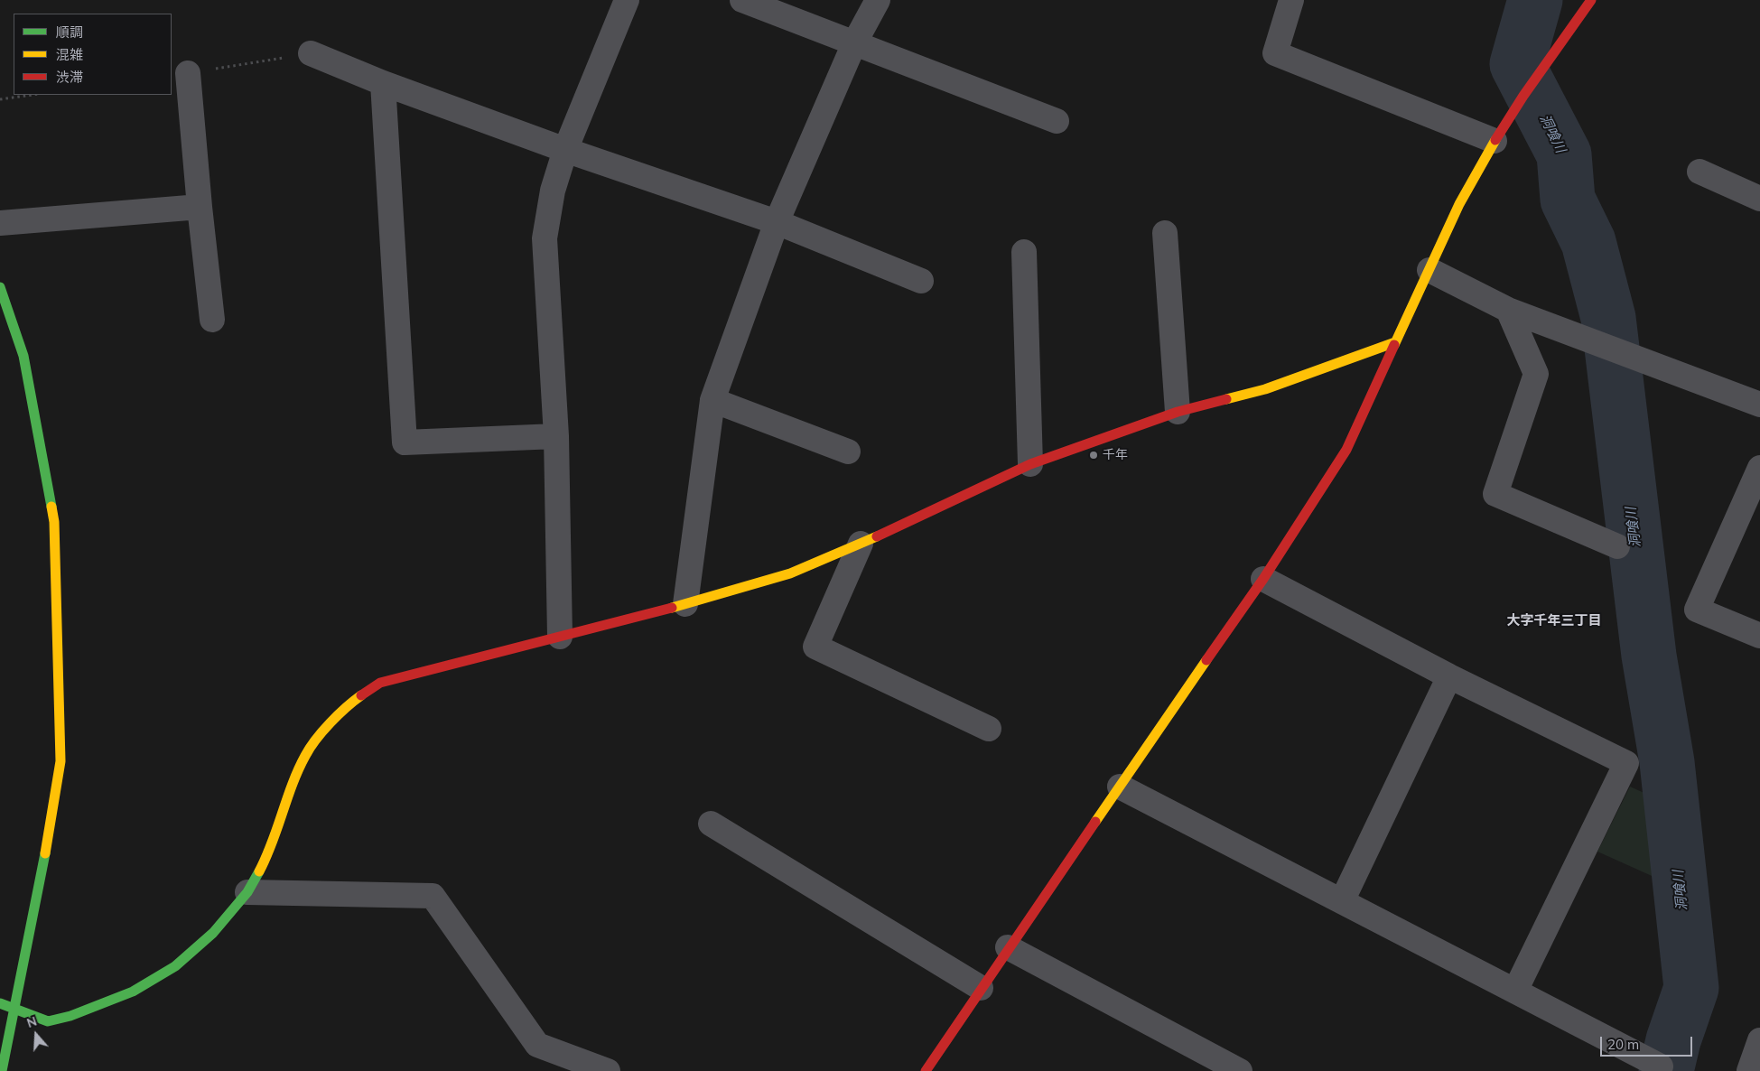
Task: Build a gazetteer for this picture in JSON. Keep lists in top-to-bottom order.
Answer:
{
  "districts": ["大字千年三丁目"],
  "water": ["洞喰川"],
  "places": ["千年"],
  "legend": ["順調", "混雑", "渋滞"],
  "scale_bar": "20 m",
  "north": "top"
}
